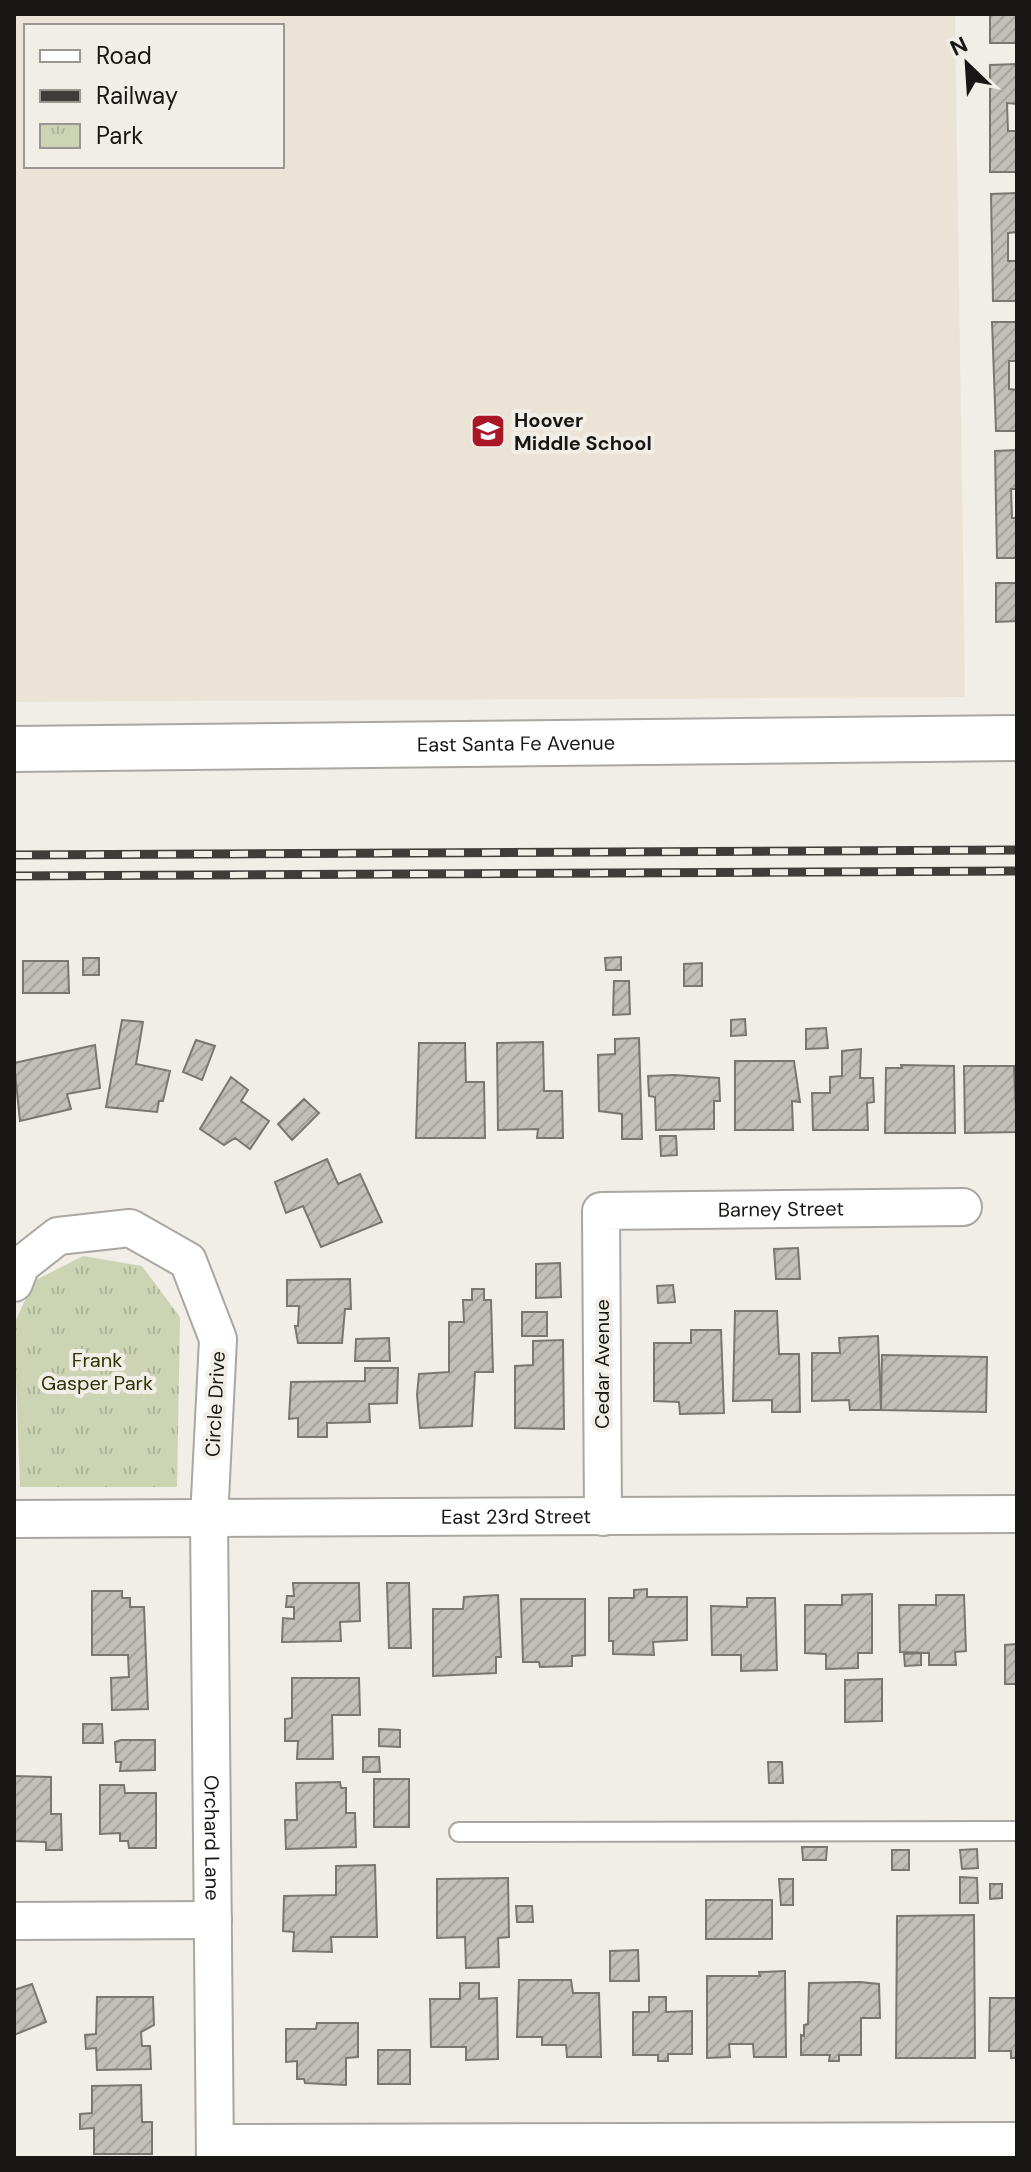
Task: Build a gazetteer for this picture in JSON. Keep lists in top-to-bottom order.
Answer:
{
  "streets": {
    "street": [
      "East Santa Fe Avenue",
      "Barney Street",
      "Cedar Avenue",
      "Circle Drive",
      "East 23rd Street",
      "Orchard Lane"
    ]
  },
  "crossings": [
    ["Barney Street", "Cedar Avenue"],
    ["Cedar Avenue", "East 23rd Street"],
    ["Circle Drive", "East 23rd Street"],
    ["Circle Drive", "Orchard Lane"],
    ["East 23rd Street", "Orchard Lane"]
  ],
  "parks": ["Frank Gasper Park"],
  "places": {
    "school or university": ["Hoover Middle School"]
  },
  "legend": ["Road", "Railway", "Park"],
  "north": "top left"
}
